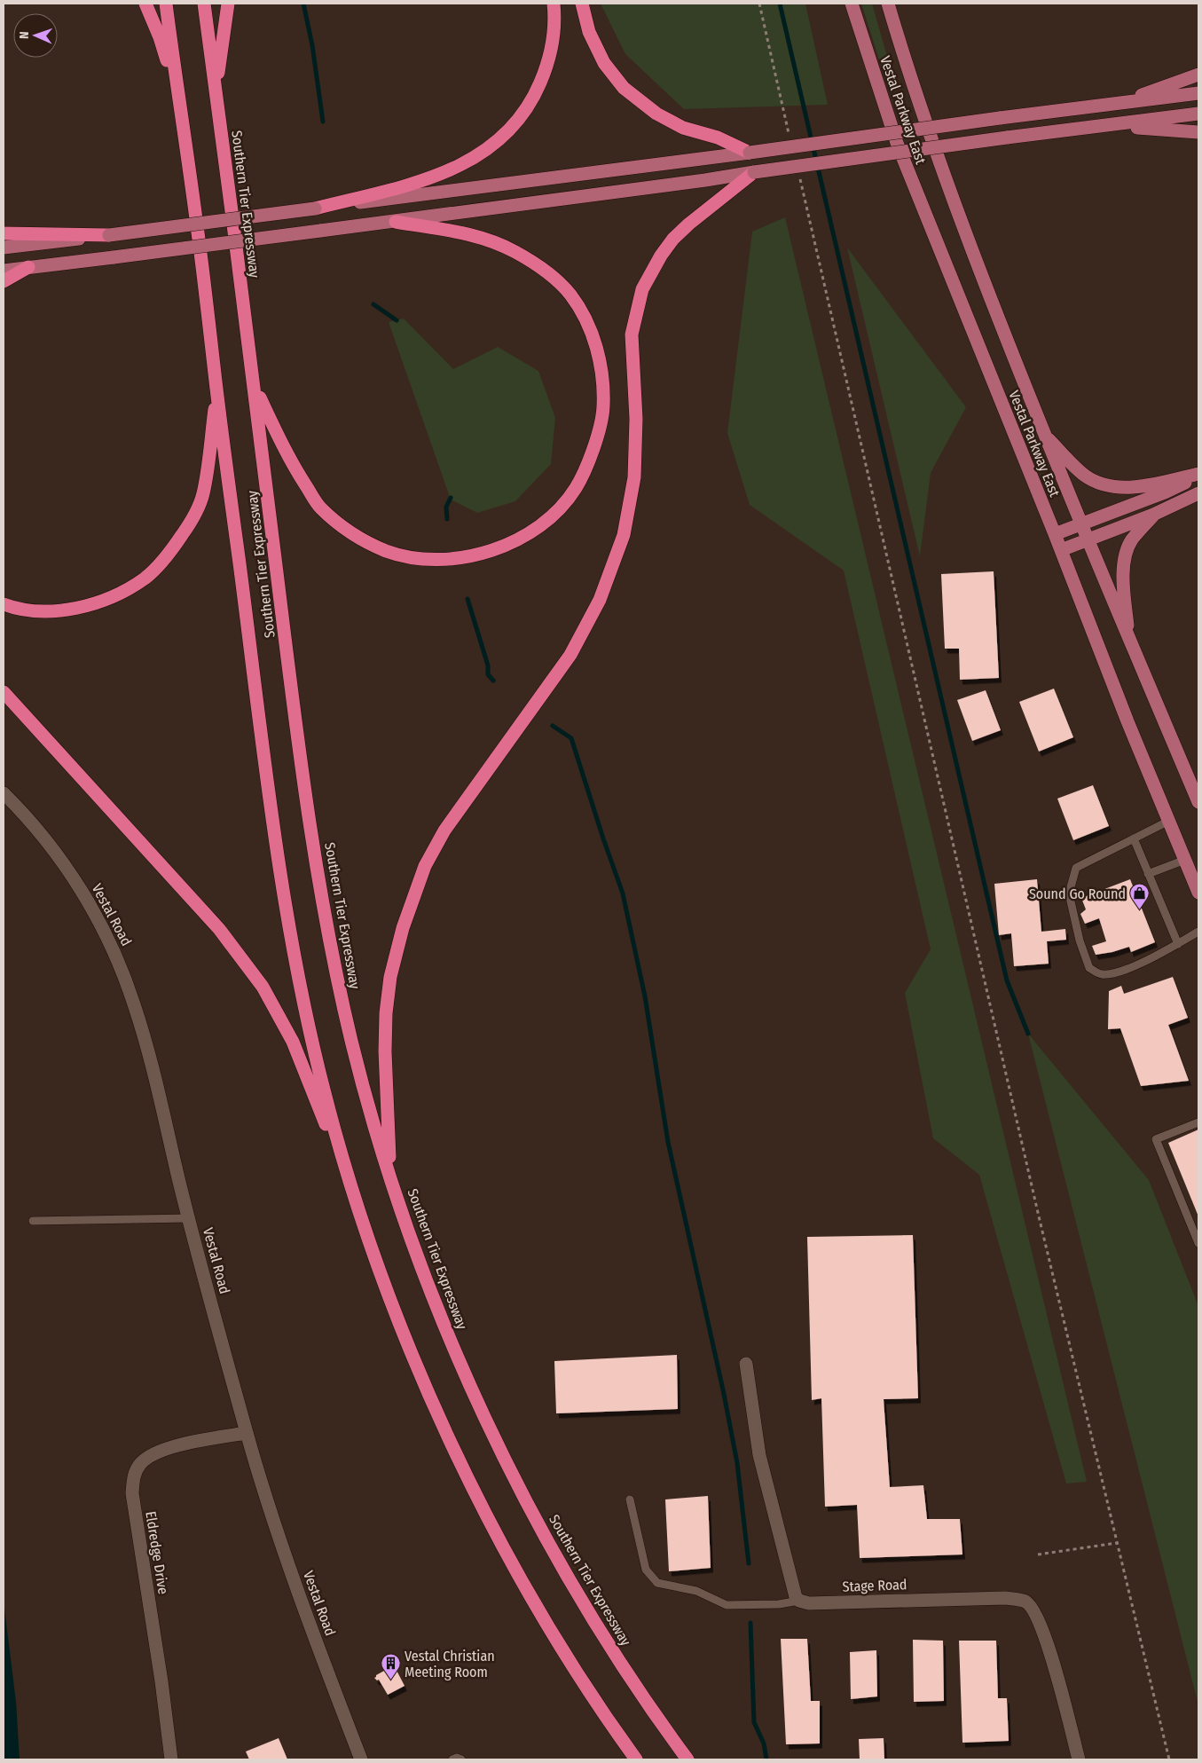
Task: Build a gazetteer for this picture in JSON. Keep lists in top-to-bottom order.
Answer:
{
  "streets": {
    "highway": ["Southern Tier Expressway"],
    "main road": ["Vestal Parkway East"],
    "street": ["Vestal Road", "Eldredge Drive", "Stage Road"]
  },
  "crossings": [
    ["Vestal Road", "Eldredge Drive"]
  ],
  "places": {
    "shop": ["Sound Go Round"],
    "building": ["Vestal Christian Meeting Room"]
  },
  "north": "left"
}
